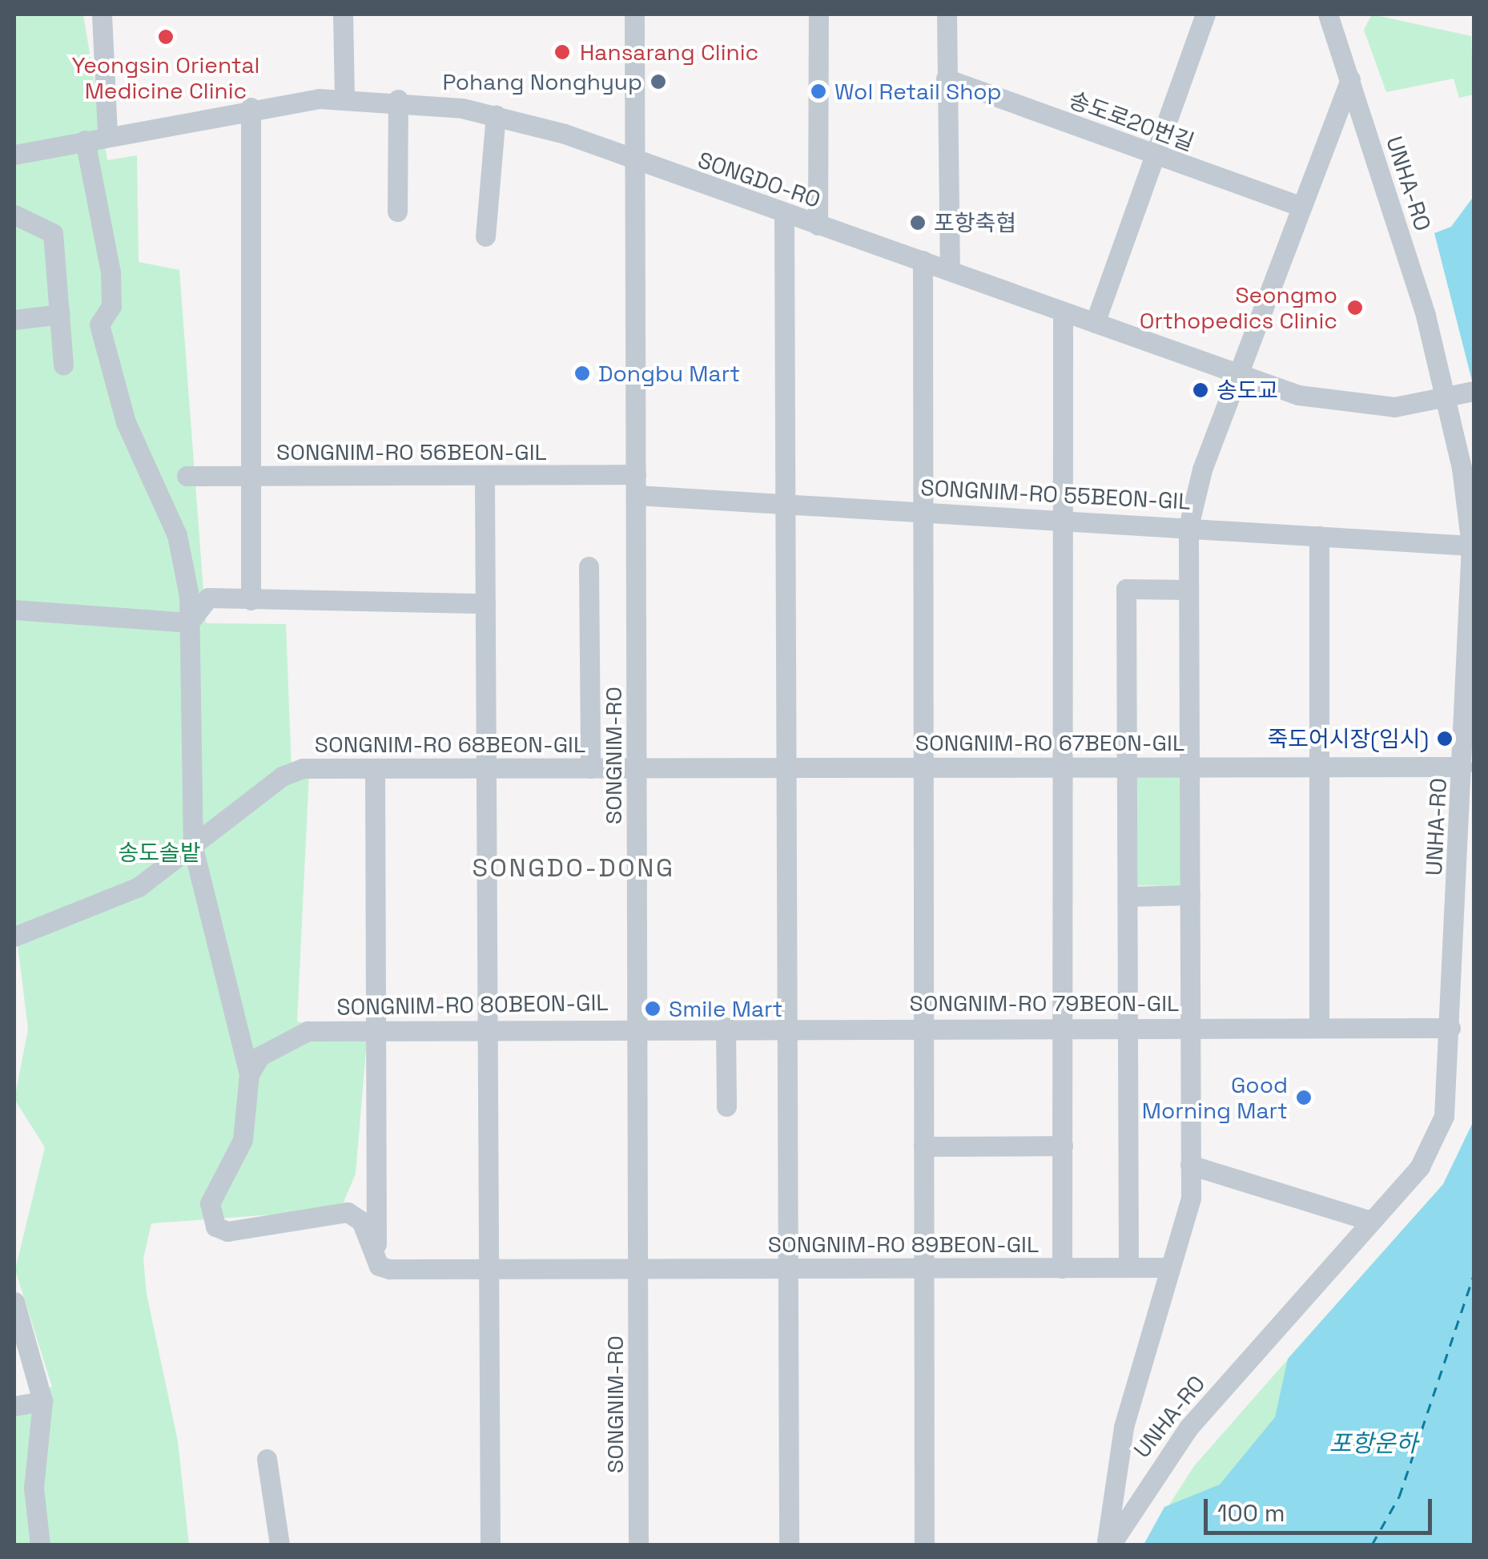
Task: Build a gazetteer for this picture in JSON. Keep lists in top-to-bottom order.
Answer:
{
  "streets": {
    "street": [
      "송도로20번길",
      "SONGDO-RO",
      "UNHA-RO",
      "SONGNIM-RO 56BEON-GIL",
      "SONGNIM-RO 55BEON-GIL",
      "SONGNIM-RO 67BEON-GIL",
      "SONGNIM-RO 68BEON-GIL",
      "SONGNIM-RO",
      "SONGNIM-RO 79BEON-GIL",
      "SONGNIM-RO 80BEON-GIL",
      "SONGNIM-RO 89BEON-GIL"
    ]
  },
  "crossings": [
    ["SONGDO-RO", "UNHA-RO"],
    ["SONGDO-RO", "SONGNIM-RO"],
    ["UNHA-RO", "SONGNIM-RO 55BEON-GIL"],
    ["UNHA-RO", "SONGNIM-RO 67BEON-GIL"],
    ["UNHA-RO", "SONGNIM-RO 79BEON-GIL"],
    ["SONGNIM-RO 56BEON-GIL", "SONGNIM-RO"],
    ["SONGNIM-RO 55BEON-GIL", "SONGNIM-RO"],
    ["SONGNIM-RO 67BEON-GIL", "SONGNIM-RO 68BEON-GIL"],
    ["SONGNIM-RO 67BEON-GIL", "SONGNIM-RO"],
    ["SONGNIM-RO 68BEON-GIL", "SONGNIM-RO"],
    ["SONGNIM-RO", "SONGNIM-RO 79BEON-GIL"],
    ["SONGNIM-RO", "SONGNIM-RO 80BEON-GIL"],
    ["SONGNIM-RO", "SONGNIM-RO 89BEON-GIL"],
    ["SONGNIM-RO 79BEON-GIL", "SONGNIM-RO 80BEON-GIL"]
  ],
  "districts": ["SONGDO-DONG"],
  "water": ["포항운하"],
  "parks": ["송도솔밭"],
  "places": [
    "Yeongsin Oriental Medicine Clinic",
    "Hansarang Clinic",
    "Pohang Nonghyup",
    "Wol Retail Shop",
    "포항축협",
    "Seongmo Orthopedics Clinic",
    "Dongbu Mart",
    "송도교",
    "죽도어시장(임시)",
    "Smile Mart",
    "Good Morning Mart"
  ],
  "scale_bar": "100 m"
}
